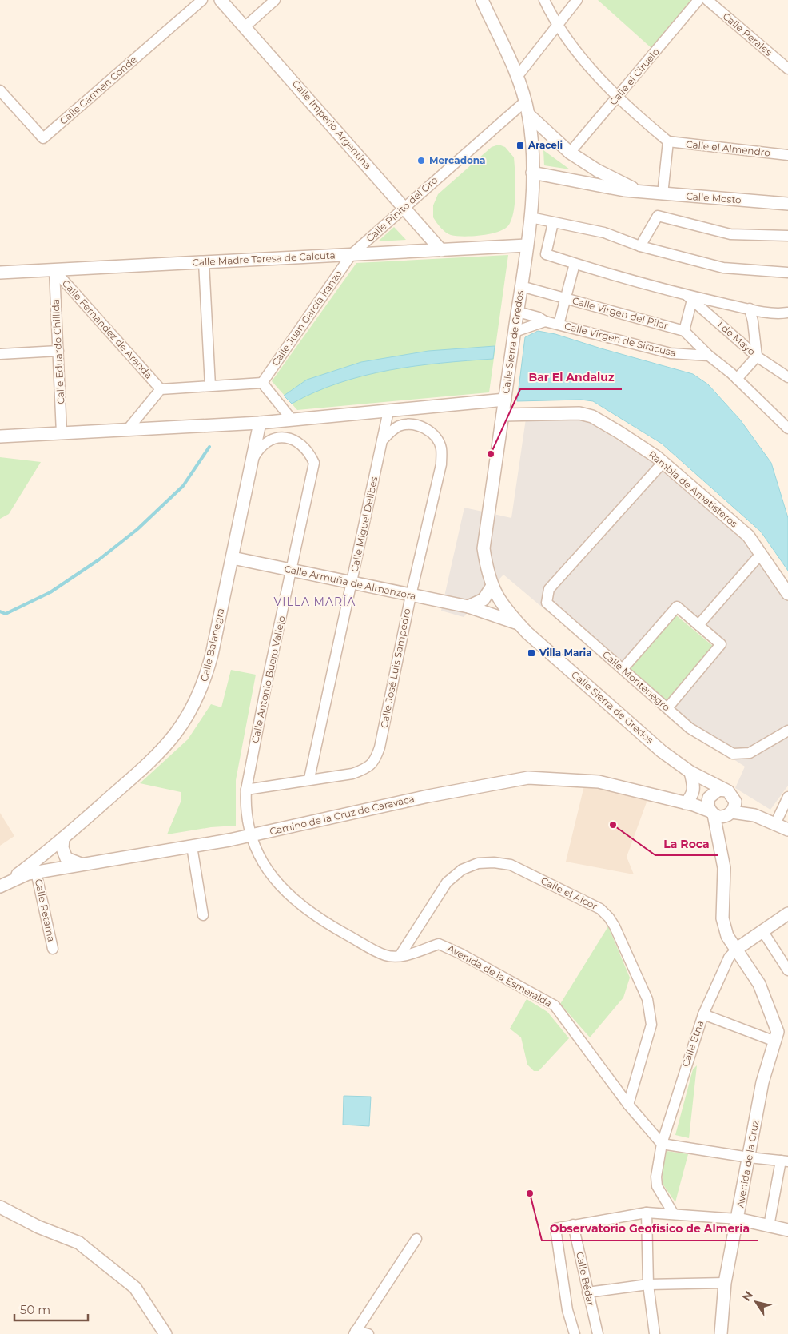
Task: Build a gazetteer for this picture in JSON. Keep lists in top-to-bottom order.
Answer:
{
  "streets": {
    "street": [
      "Calle Perales",
      "Calle el Ciruelo",
      "Calle Carmen Conde",
      "Calle Imperio Argentina",
      "Calle el Almendro",
      "Calle Mosto",
      "Calle Pinito del Oro",
      "Calle Madre Teresa de Calcuta",
      "Calle Virgen del Pilar",
      "Calle Juan García Iranzo",
      "Calle Fernández de Aranda",
      "1 de Mayo",
      "Calle Virgen de Siracusa",
      "Calle Sierra de Gredos",
      "Calle Eduardo Chillida",
      "Rambla de Amatisteros",
      "Calle Miguel Delibes",
      "Calle Armuña de Almanzora",
      "Calle Balanegra",
      "Calle José Luis Sampedro",
      "Calle Antonio Buero Vallejo",
      "Calle Montenegro",
      "Camino de la Cruz de Caravaca",
      "Calle el Alcor",
      "Calle Retama",
      "Avenida de la Esmeralda",
      "Calle Etna",
      "Avenida de la Cruz",
      "Calle Bédar"
    ]
  },
  "crossings": [
    ["Calle el Ciruelo", "Calle Mosto"],
    ["Calle Imperio Argentina", "Calle Pinito del Oro"],
    ["Calle Imperio Argentina", "Calle Madre Teresa de Calcuta"],
    ["Calle Mosto", "Calle Sierra de Gredos"],
    ["Calle Pinito del Oro", "Calle Madre Teresa de Calcuta"],
    ["Calle Pinito del Oro", "Calle Juan García Iranzo"],
    ["Calle Pinito del Oro", "Calle Sierra de Gredos"],
    ["Calle Madre Teresa de Calcuta", "Calle Juan García Iranzo"],
    ["Calle Madre Teresa de Calcuta", "Calle Fernández de Aranda"],
    ["Calle Madre Teresa de Calcuta", "Calle Sierra de Gredos"],
    ["Calle Madre Teresa de Calcuta", "Calle Eduardo Chillida"],
    ["Calle Virgen del Pilar", "Calle Virgen de Siracusa"],
    ["Calle Virgen del Pilar", "Calle Sierra de Gredos"],
    ["Calle Fernández de Aranda", "Calle Eduardo Chillida"],
    ["Calle Virgen de Siracusa", "Calle Sierra de Gredos"],
    ["Calle Sierra de Gredos", "Rambla de Amatisteros"],
    ["Calle Sierra de Gredos", "Calle Armuña de Almanzora"],
    ["Calle Sierra de Gredos", "Camino de la Cruz de Caravaca"],
    ["Rambla de Amatisteros", "Calle Montenegro"],
    ["Calle Miguel Delibes", "Calle Armuña de Almanzora"],
    ["Calle Miguel Delibes", "Calle José Luis Sampedro"],
    ["Calle Armuña de Almanzora", "Calle Balanegra"],
    ["Calle Armuña de Almanzora", "Calle José Luis Sampedro"],
    ["Calle Armuña de Almanzora", "Calle Antonio Buero Vallejo"],
    ["Calle Balanegra", "Calle Antonio Buero Vallejo"],
    ["Calle Balanegra", "Camino de la Cruz de Caravaca"],
    ["Calle José Luis Sampedro", "Calle Antonio Buero Vallejo"],
    ["Calle Antonio Buero Vallejo", "Camino de la Cruz de Caravaca"],
    ["Calle Antonio Buero Vallejo", "Avenida de la Esmeralda"],
    ["Camino de la Cruz de Caravaca", "Calle Retama"],
    ["Camino de la Cruz de Caravaca", "Avenida de la Esmeralda"],
    ["Calle el Alcor", "Avenida de la Esmeralda"],
    ["Avenida de la Esmeralda", "Calle Etna"]
  ],
  "districts": ["VILLA MARÍA"],
  "places": {
    "transit": ["Araceli", "Villa Maria"],
    "other": [
      "Mercadona",
      "Bar El Andaluz",
      "La Roca",
      "Observatorio Geofísico de Almería"
    ]
  },
  "scale_bar": "50 m",
  "north": "top left"
}
